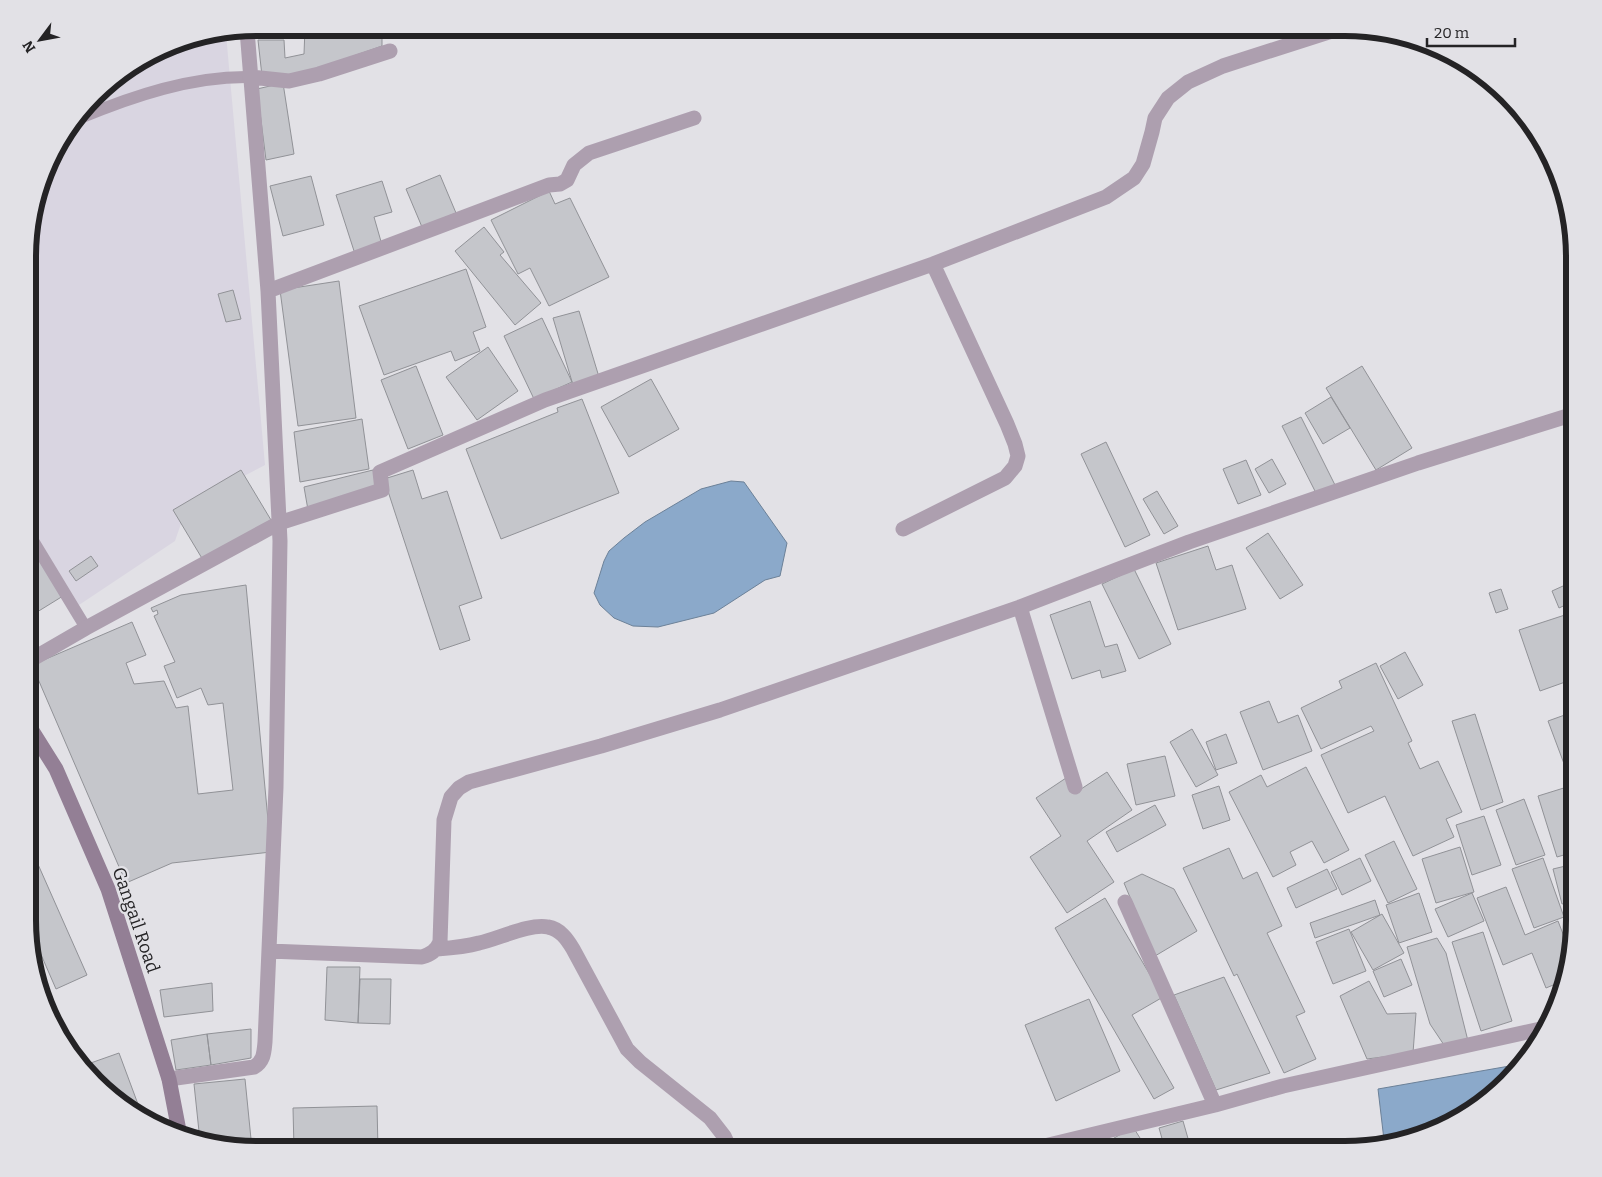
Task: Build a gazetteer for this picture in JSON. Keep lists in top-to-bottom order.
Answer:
{
  "streets": {
    "street": ["Gangail Road"]
  },
  "scale_bar": "20 m",
  "north": "bottom left"
}
